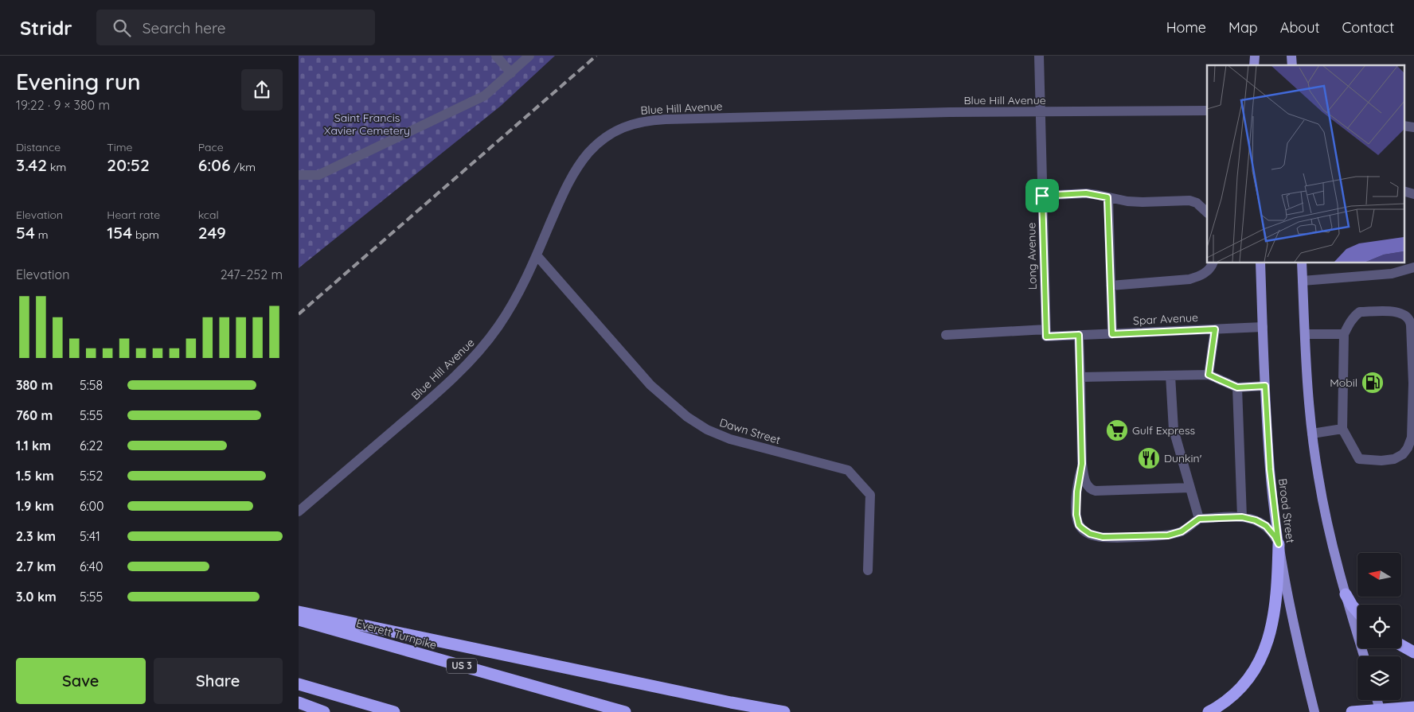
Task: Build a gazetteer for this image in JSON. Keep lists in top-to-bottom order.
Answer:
{
  "streets": {
    "highway": ["Everett Turnpike", "US 3"],
    "main road": ["Broad Street"],
    "street": [
      "Blue Hill Avenue",
      "Long Avenue",
      "Spar Avenue",
      "Dawn Street"
    ]
  },
  "crossings": [
    ["Blue Hill Avenue", "Long Avenue"],
    ["Blue Hill Avenue", "Dawn Street"],
    ["Long Avenue", "Spar Avenue"],
    ["Spar Avenue", "Broad Street"]
  ],
  "parks": ["Saint Francis Xavier Cemetery"],
  "places": {
    "fuel station": ["Mobil"],
    "supermarket": ["Gulf Express"],
    "restaurant": ["Dunkin'"]
  },
  "north": "left",
  "page": {
    "header": "Stridr",
    "search": "Search here",
    "nav": [
      "Home",
      "Map",
      "About",
      "Contact"
    ],
    "heading": ["Evening run", "19:22 · 9 × 380 m"],
    "stats": [
      ["Distance", "3.42 km"],
      ["Time", "20:52"],
      ["Pace", "6:06 /km"],
      ["Elevation", "54 m"],
      ["Heart rate", "154 bpm"],
      ["kcal", "249"]
    ],
    "chart": ["Elevation", "247–252 m"],
    "list": [
      {
        "name": "380 m",
        "note": "5:58"
      },
      {
        "name": "760 m",
        "note": "5:55"
      },
      {
        "name": "1.1 km",
        "note": "6:22"
      },
      {
        "name": "1.5 km",
        "note": "5:52"
      },
      {
        "name": "1.9 km",
        "note": "6:00"
      },
      {
        "name": "2.3 km",
        "note": "5:41"
      },
      {
        "name": "2.7 km",
        "note": "6:40"
      },
      {
        "name": "3.0 km",
        "note": "5:55"
      }
    ],
    "buttons": ["Save", "Share"]
  }
}
